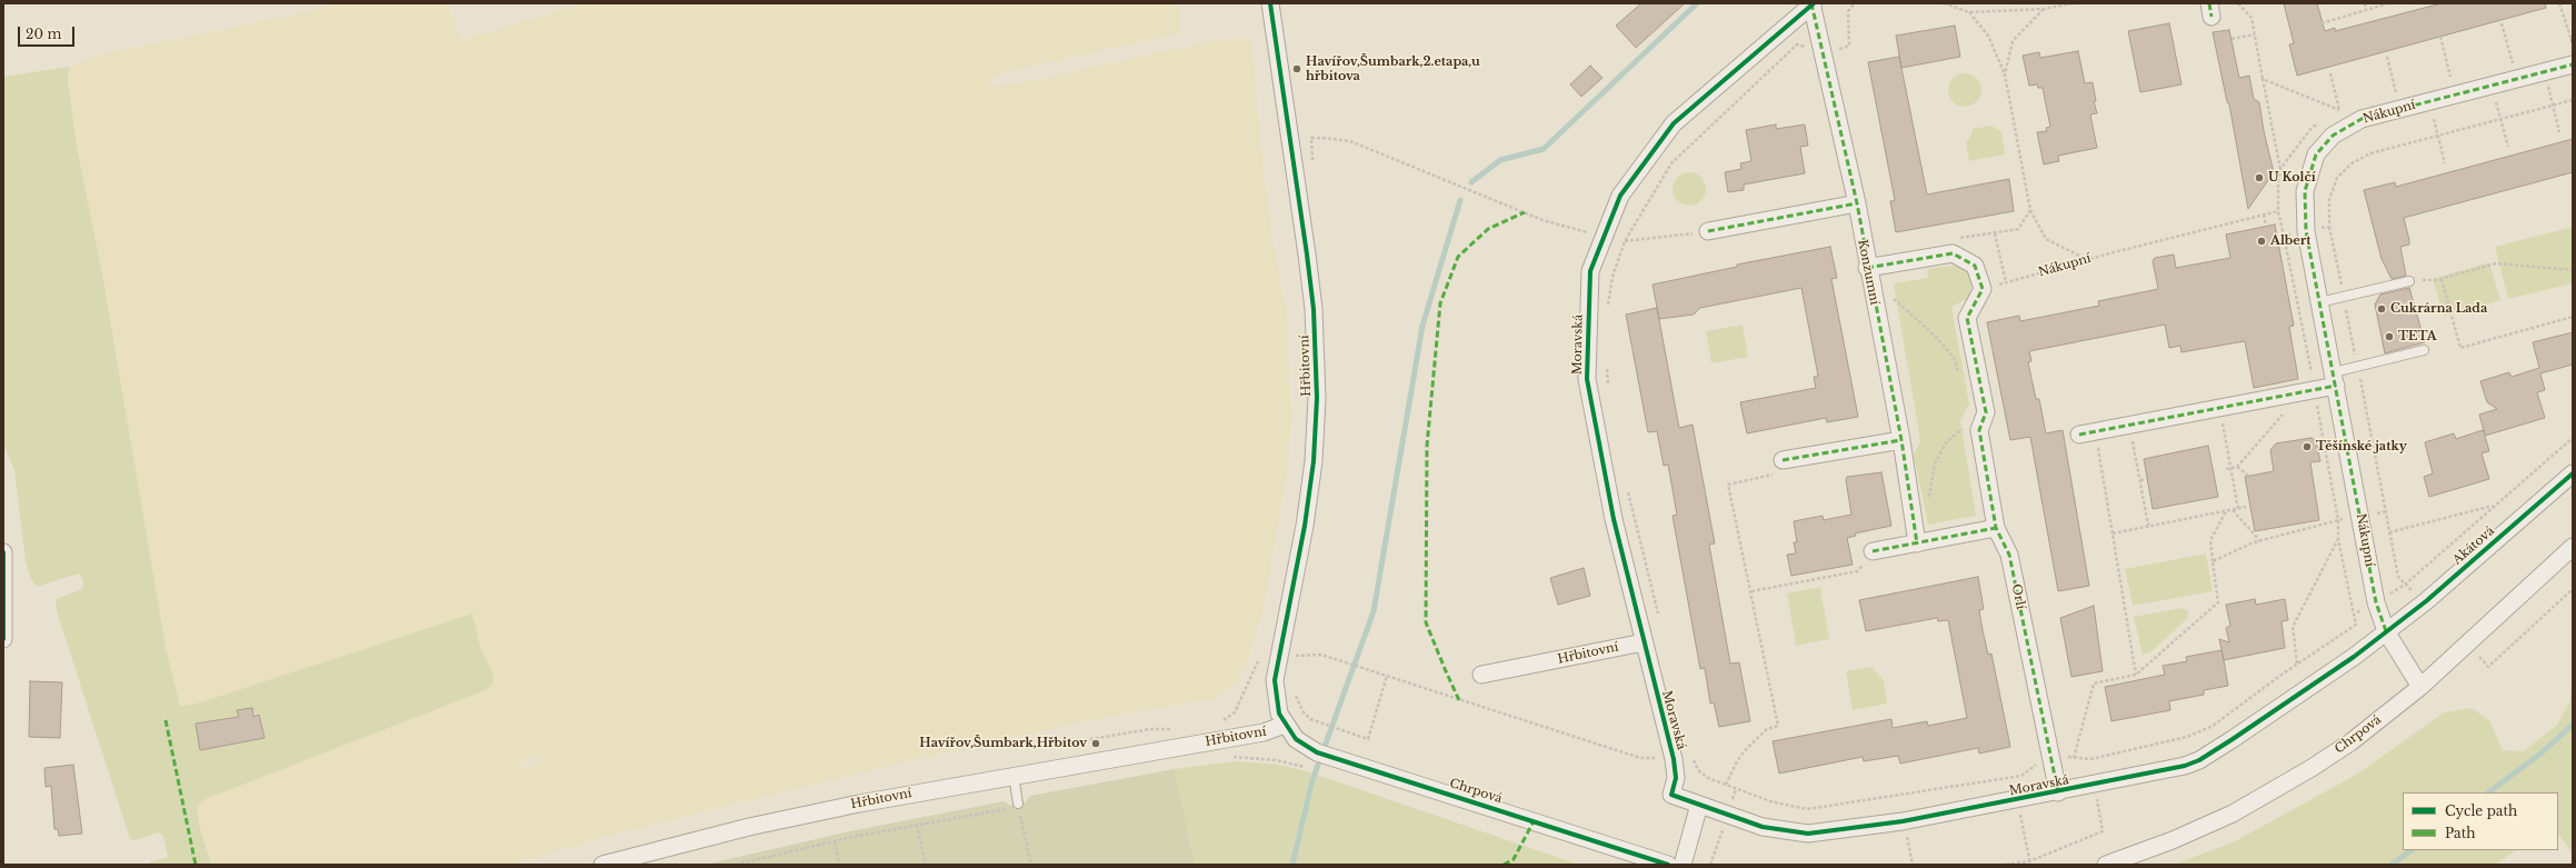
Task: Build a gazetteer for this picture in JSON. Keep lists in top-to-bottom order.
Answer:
{
  "streets": {
    "street": [
      "Nákupní",
      "Konzumní",
      "Moravská",
      "Hřbitovní",
      "Akátová",
      "Orlí",
      "Chrpová"
    ]
  },
  "crossings": [
    ["Nákupní", "Moravská"],
    ["Nákupní", "Akátová"],
    ["Nákupní", "Chrpová"],
    ["Konzumní", "Moravská"],
    ["Moravská", "Hřbitovní"],
    ["Moravská", "Akátová"],
    ["Moravská", "Orlí"],
    ["Hřbitovní", "Chrpová"]
  ],
  "places": [
    "Havířov,Šumbark,2.etapa,u hřbitova",
    "U Kolčí",
    "Albert",
    "Cukrárna Lada",
    "TETA",
    "Těšínské jatky",
    "Havířov,Šumbark,Hřbitov"
  ],
  "legend": ["Cycle path", "Path"],
  "scale_bar": "20 m"
}
